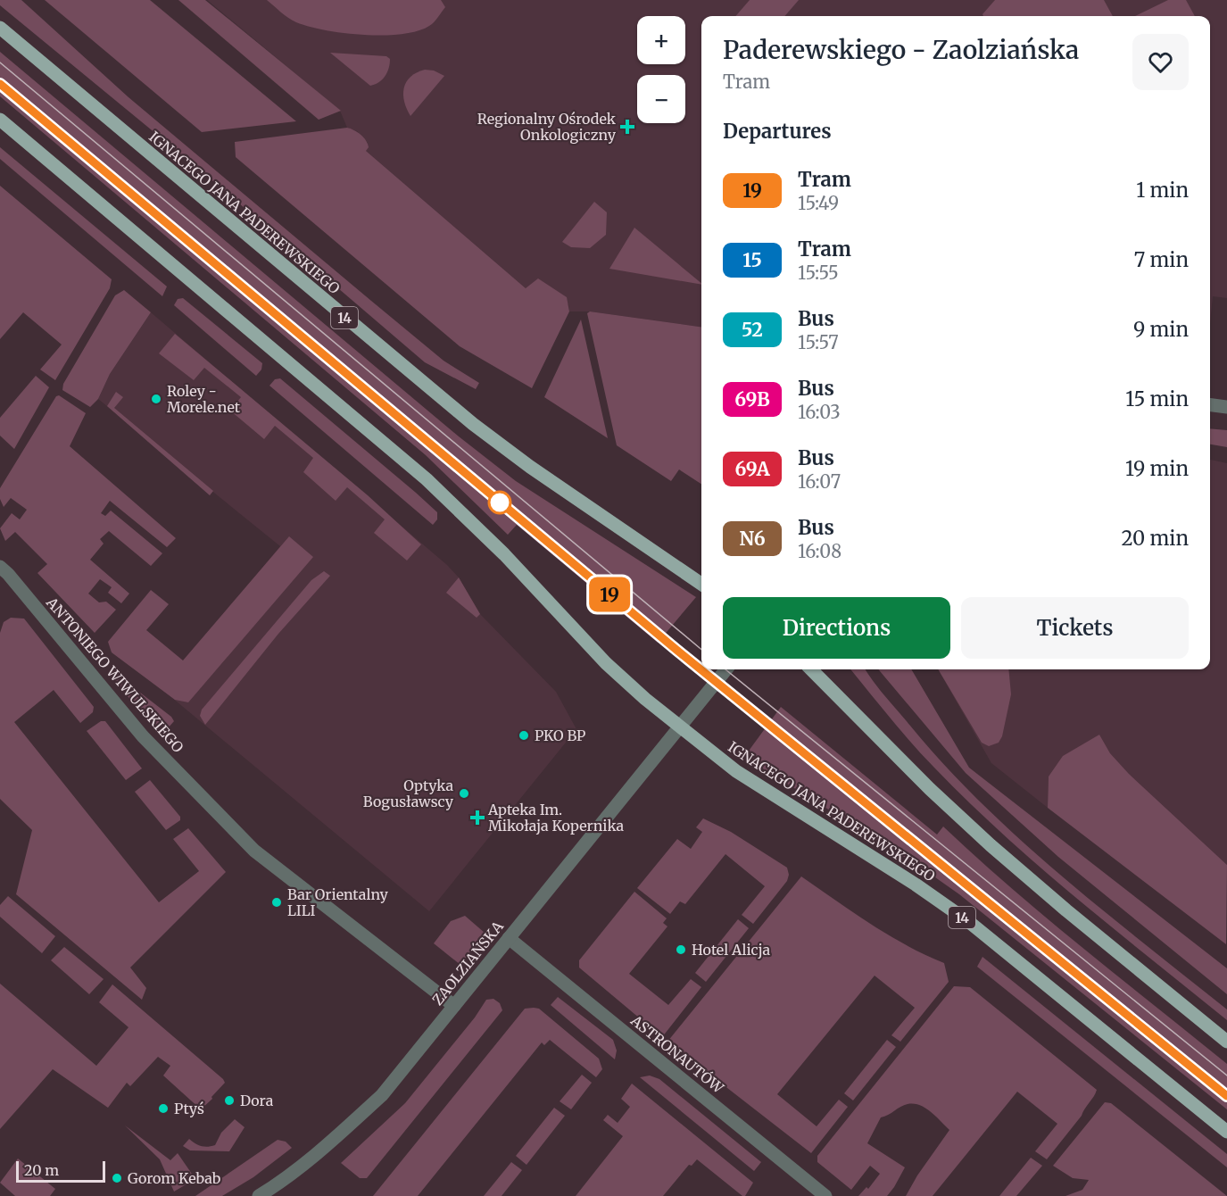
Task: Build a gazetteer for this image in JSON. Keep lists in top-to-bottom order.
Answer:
{
  "streets": {
    "main road": ["IGNACEGO JANA PADEREWSKIEGO", "14"],
    "street": ["ANTONIEGO WIWULSKIEGO", "ZAOLZIAŃSKA", "ASTRONAUTÓW"]
  },
  "crossings": [
    ["IGNACEGO JANA PADEREWSKIEGO", "ZAOLZIAŃSKA"],
    ["ANTONIEGO WIWULSKIEGO", "ZAOLZIAŃSKA"],
    ["ZAOLZIAŃSKA", "ASTRONAUTÓW"]
  ],
  "places": {
    "health": ["Regionalny Ośrodek Onkologiczny", "Apteka Im. Mikołaja Kopernika"],
    "other": [
      "Roley - Morele.net",
      "PKO BP",
      "Optyka Bogusławscy",
      "Bar Orientalny LILI",
      "Hotel Alicja",
      "Dora",
      "Ptyś",
      "Gorom Kebab"
    ]
  },
  "lines": ["tram line 19"],
  "scale_bar": "20 m",
  "page": {
    "on_map": "19",
    "map_buttons": ["+", "−"],
    "heading": [
      ["Paderewskiego - Zaolziańska", "Tram"],
      "Departures"
    ],
    "list": [
      {
        "mark": "19",
        "name": "Tram",
        "note": "15:49",
        "value": "1 min"
      },
      {
        "mark": "15",
        "name": "Tram",
        "note": "15:55",
        "value": "7 min"
      },
      {
        "mark": "52",
        "name": "Bus",
        "note": "15:57",
        "value": "9 min"
      },
      {
        "mark": "69B",
        "name": "Bus",
        "note": "16:03",
        "value": "15 min"
      },
      {
        "mark": "69A",
        "name": "Bus",
        "note": "16:07",
        "value": "19 min"
      },
      {
        "mark": "N6",
        "name": "Bus",
        "note": "16:08",
        "value": "20 min"
      }
    ],
    "buttons": ["Directions", "Tickets"],
    "scale": "20 m"
  }
}
